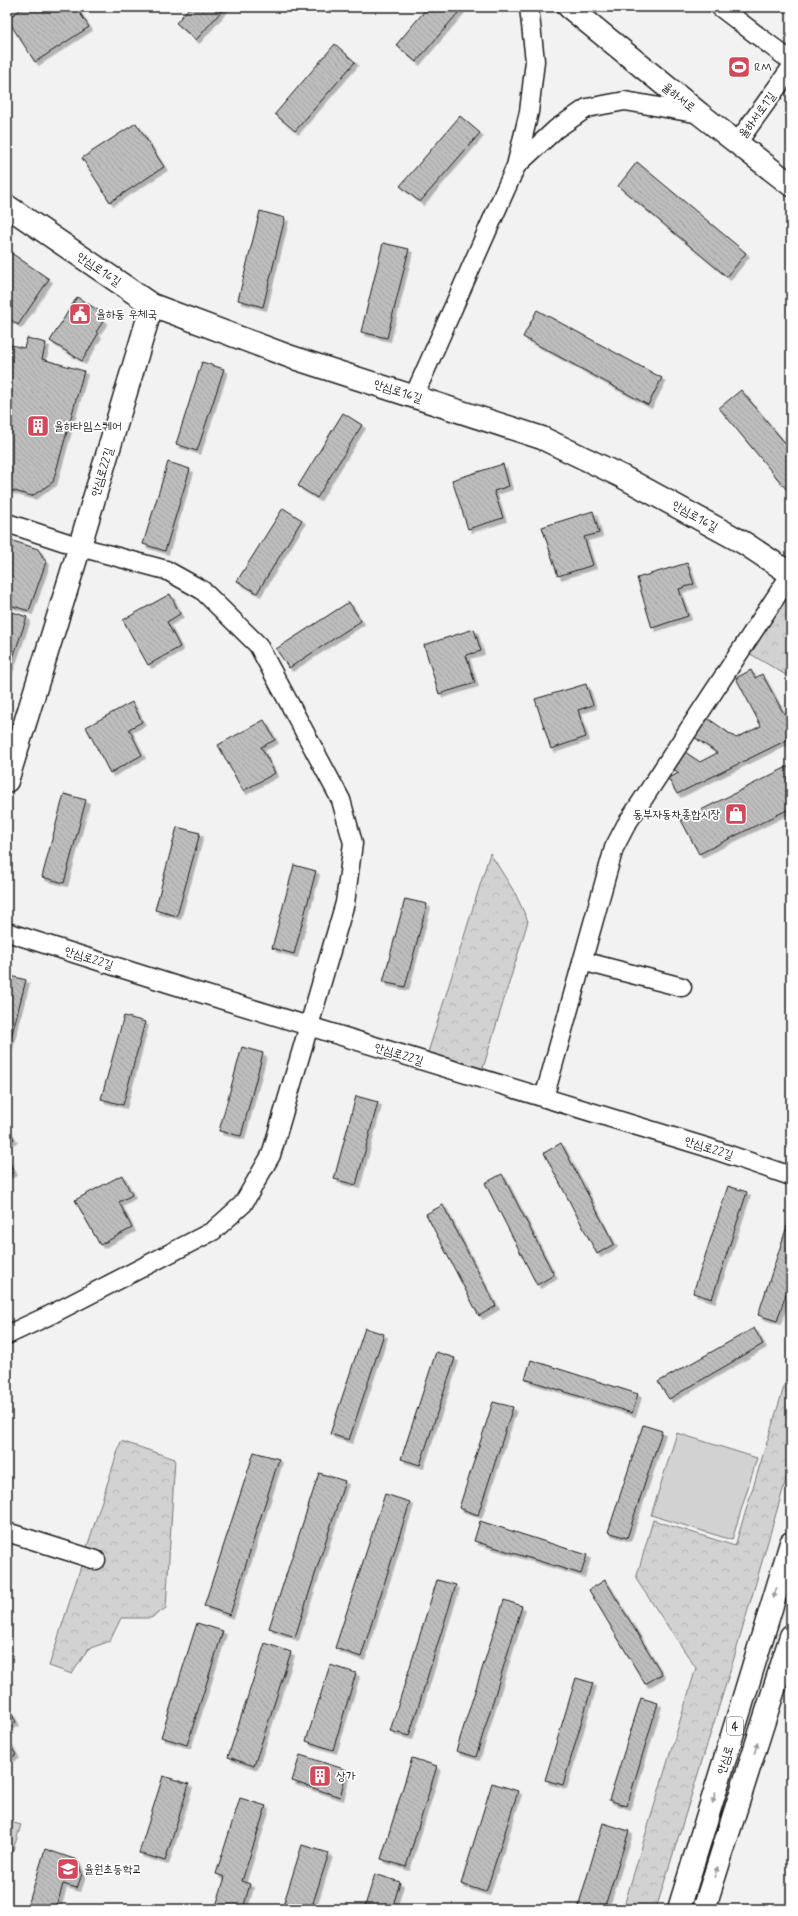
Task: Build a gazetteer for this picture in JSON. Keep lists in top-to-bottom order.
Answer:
{
  "streets": {
    "main road": [
      "율하서로",
      "안심로16길",
      "안심로22길",
      "4",
      "안심로"
    ],
    "street": ["율하서로1길"]
  },
  "crossings": [
    ["율하서로", "율하서로1길"],
    ["안심로16길", "안심로22길"]
  ],
  "places": {
    "sports": ["RM"],
    "public building": ["율하동 우체국"],
    "building": ["율하타임스퀘어", "상가"],
    "shop": ["동부자동차종합시장"],
    "school or university": ["율원초등학교"]
  }
}
